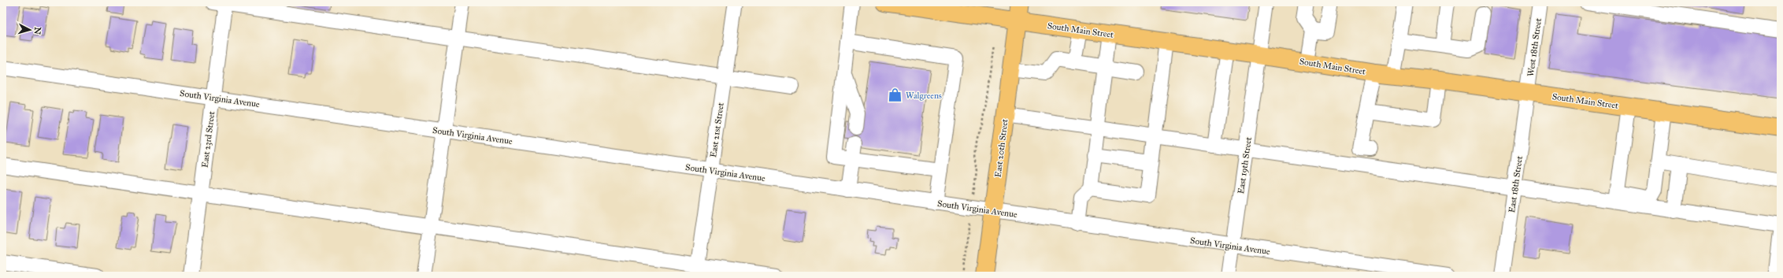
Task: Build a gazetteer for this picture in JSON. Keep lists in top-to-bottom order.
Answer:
{
  "streets": {
    "main road": ["South Main Street", "East 20th Street"],
    "street": [
      "West 18th Street",
      "South Virginia Avenue",
      "East 21st Street",
      "East 23rd Street",
      "East 19th Street",
      "East 18th Street"
    ]
  },
  "crossings": [
    ["South Main Street", "West 18th Street"],
    ["South Main Street", "East 20th Street"],
    ["South Main Street", "East 19th Street"],
    ["South Main Street", "East 18th Street"],
    ["West 18th Street", "East 18th Street"],
    ["South Virginia Avenue", "East 21st Street"],
    ["South Virginia Avenue", "East 23rd Street"],
    ["South Virginia Avenue", "East 20th Street"],
    ["South Virginia Avenue", "East 19th Street"]
  ],
  "places": {
    "shop": ["Walgreens"]
  },
  "north": "right"
}
